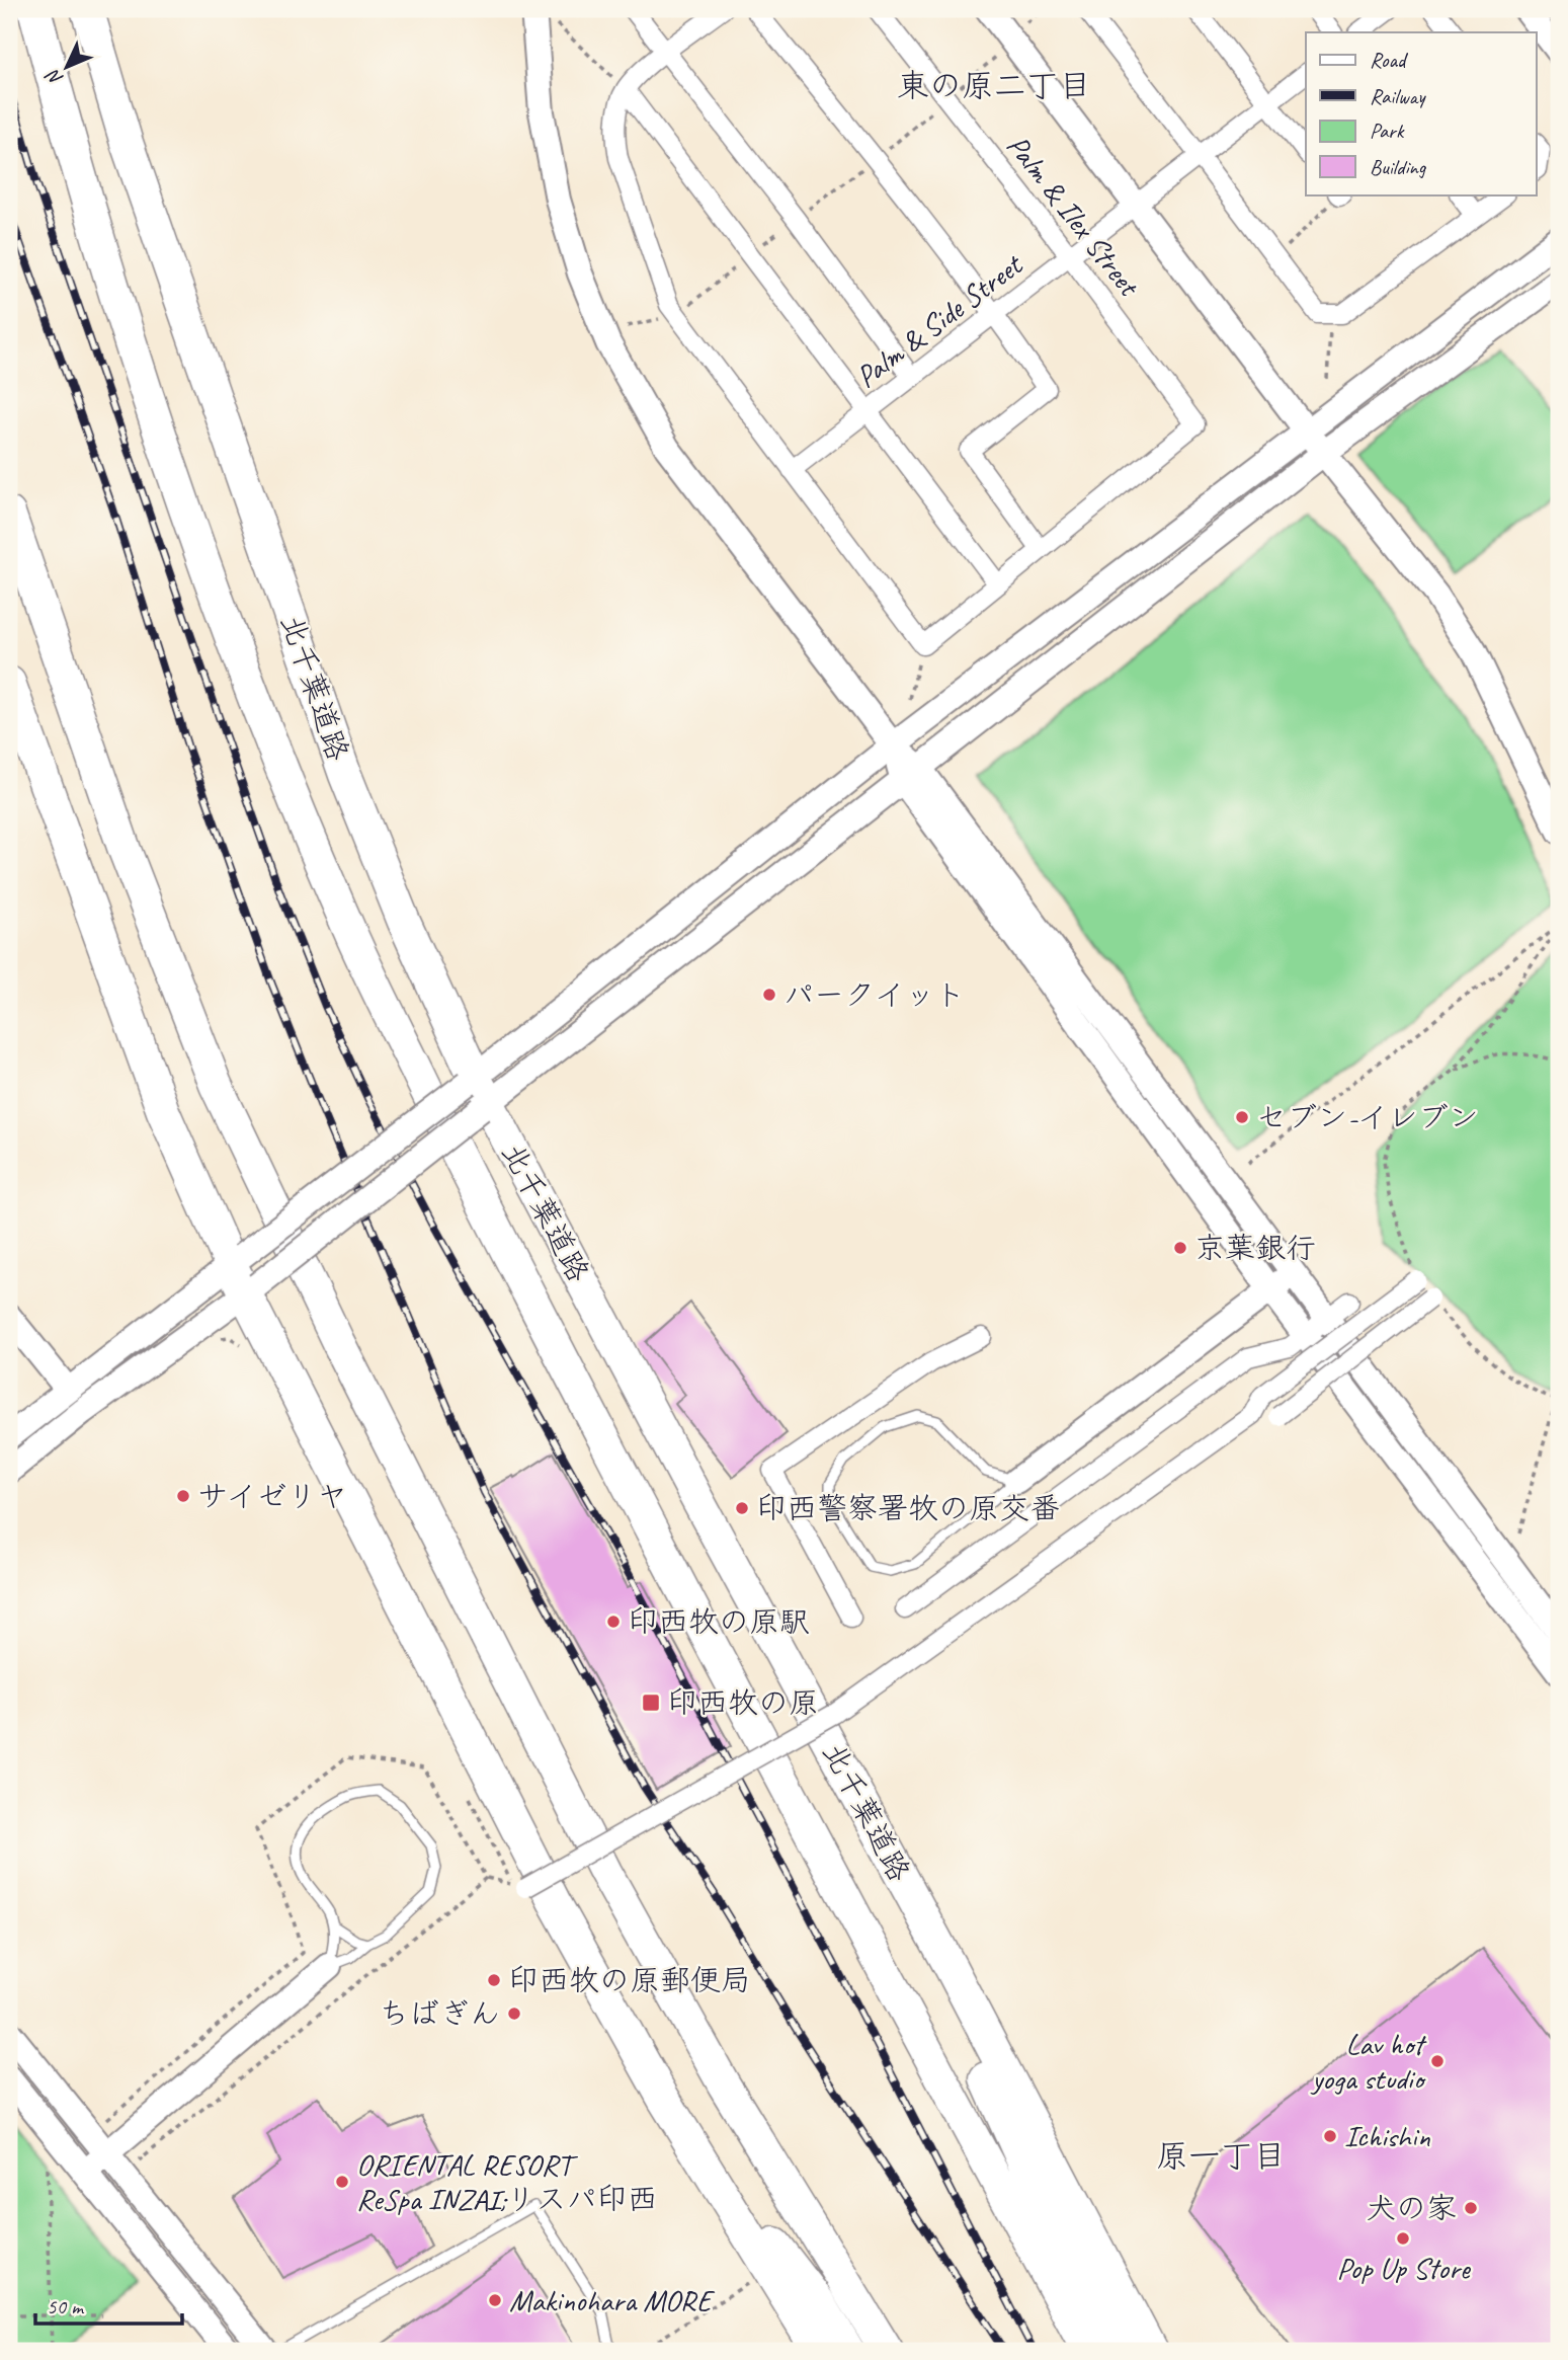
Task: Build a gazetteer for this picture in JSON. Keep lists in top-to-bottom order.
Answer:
{
  "streets": {
    "highway": ["北千葉道路"],
    "street": ["Palm & Ilex Street", "Palm & Side Street"]
  },
  "crossings": [
    ["Palm & Ilex Street", "Palm & Side Street"]
  ],
  "districts": ["東の原二丁目", "原一丁目"],
  "places": {
    "other": [
      "パークイット",
      "セブン-イレブン",
      "京葉銀行",
      "サイゼリヤ",
      "印西警察署牧の原交番",
      "印西牧の原駅",
      "印西牧の原郵便局",
      "ちばぎん",
      "Lav hot yoga studio",
      "Ichishin",
      "ORIENTAL RESORT ReSpa INZAI;リスパ印西",
      "犬の家",
      "Pop Up Store",
      "Makinohara MORE"
    ],
    "transit": ["印西牧の原"]
  },
  "legend": [
    "Road",
    "Railway",
    "Park",
    "Building"
  ],
  "scale_bar": "50 m",
  "north": "bottom left"
}
